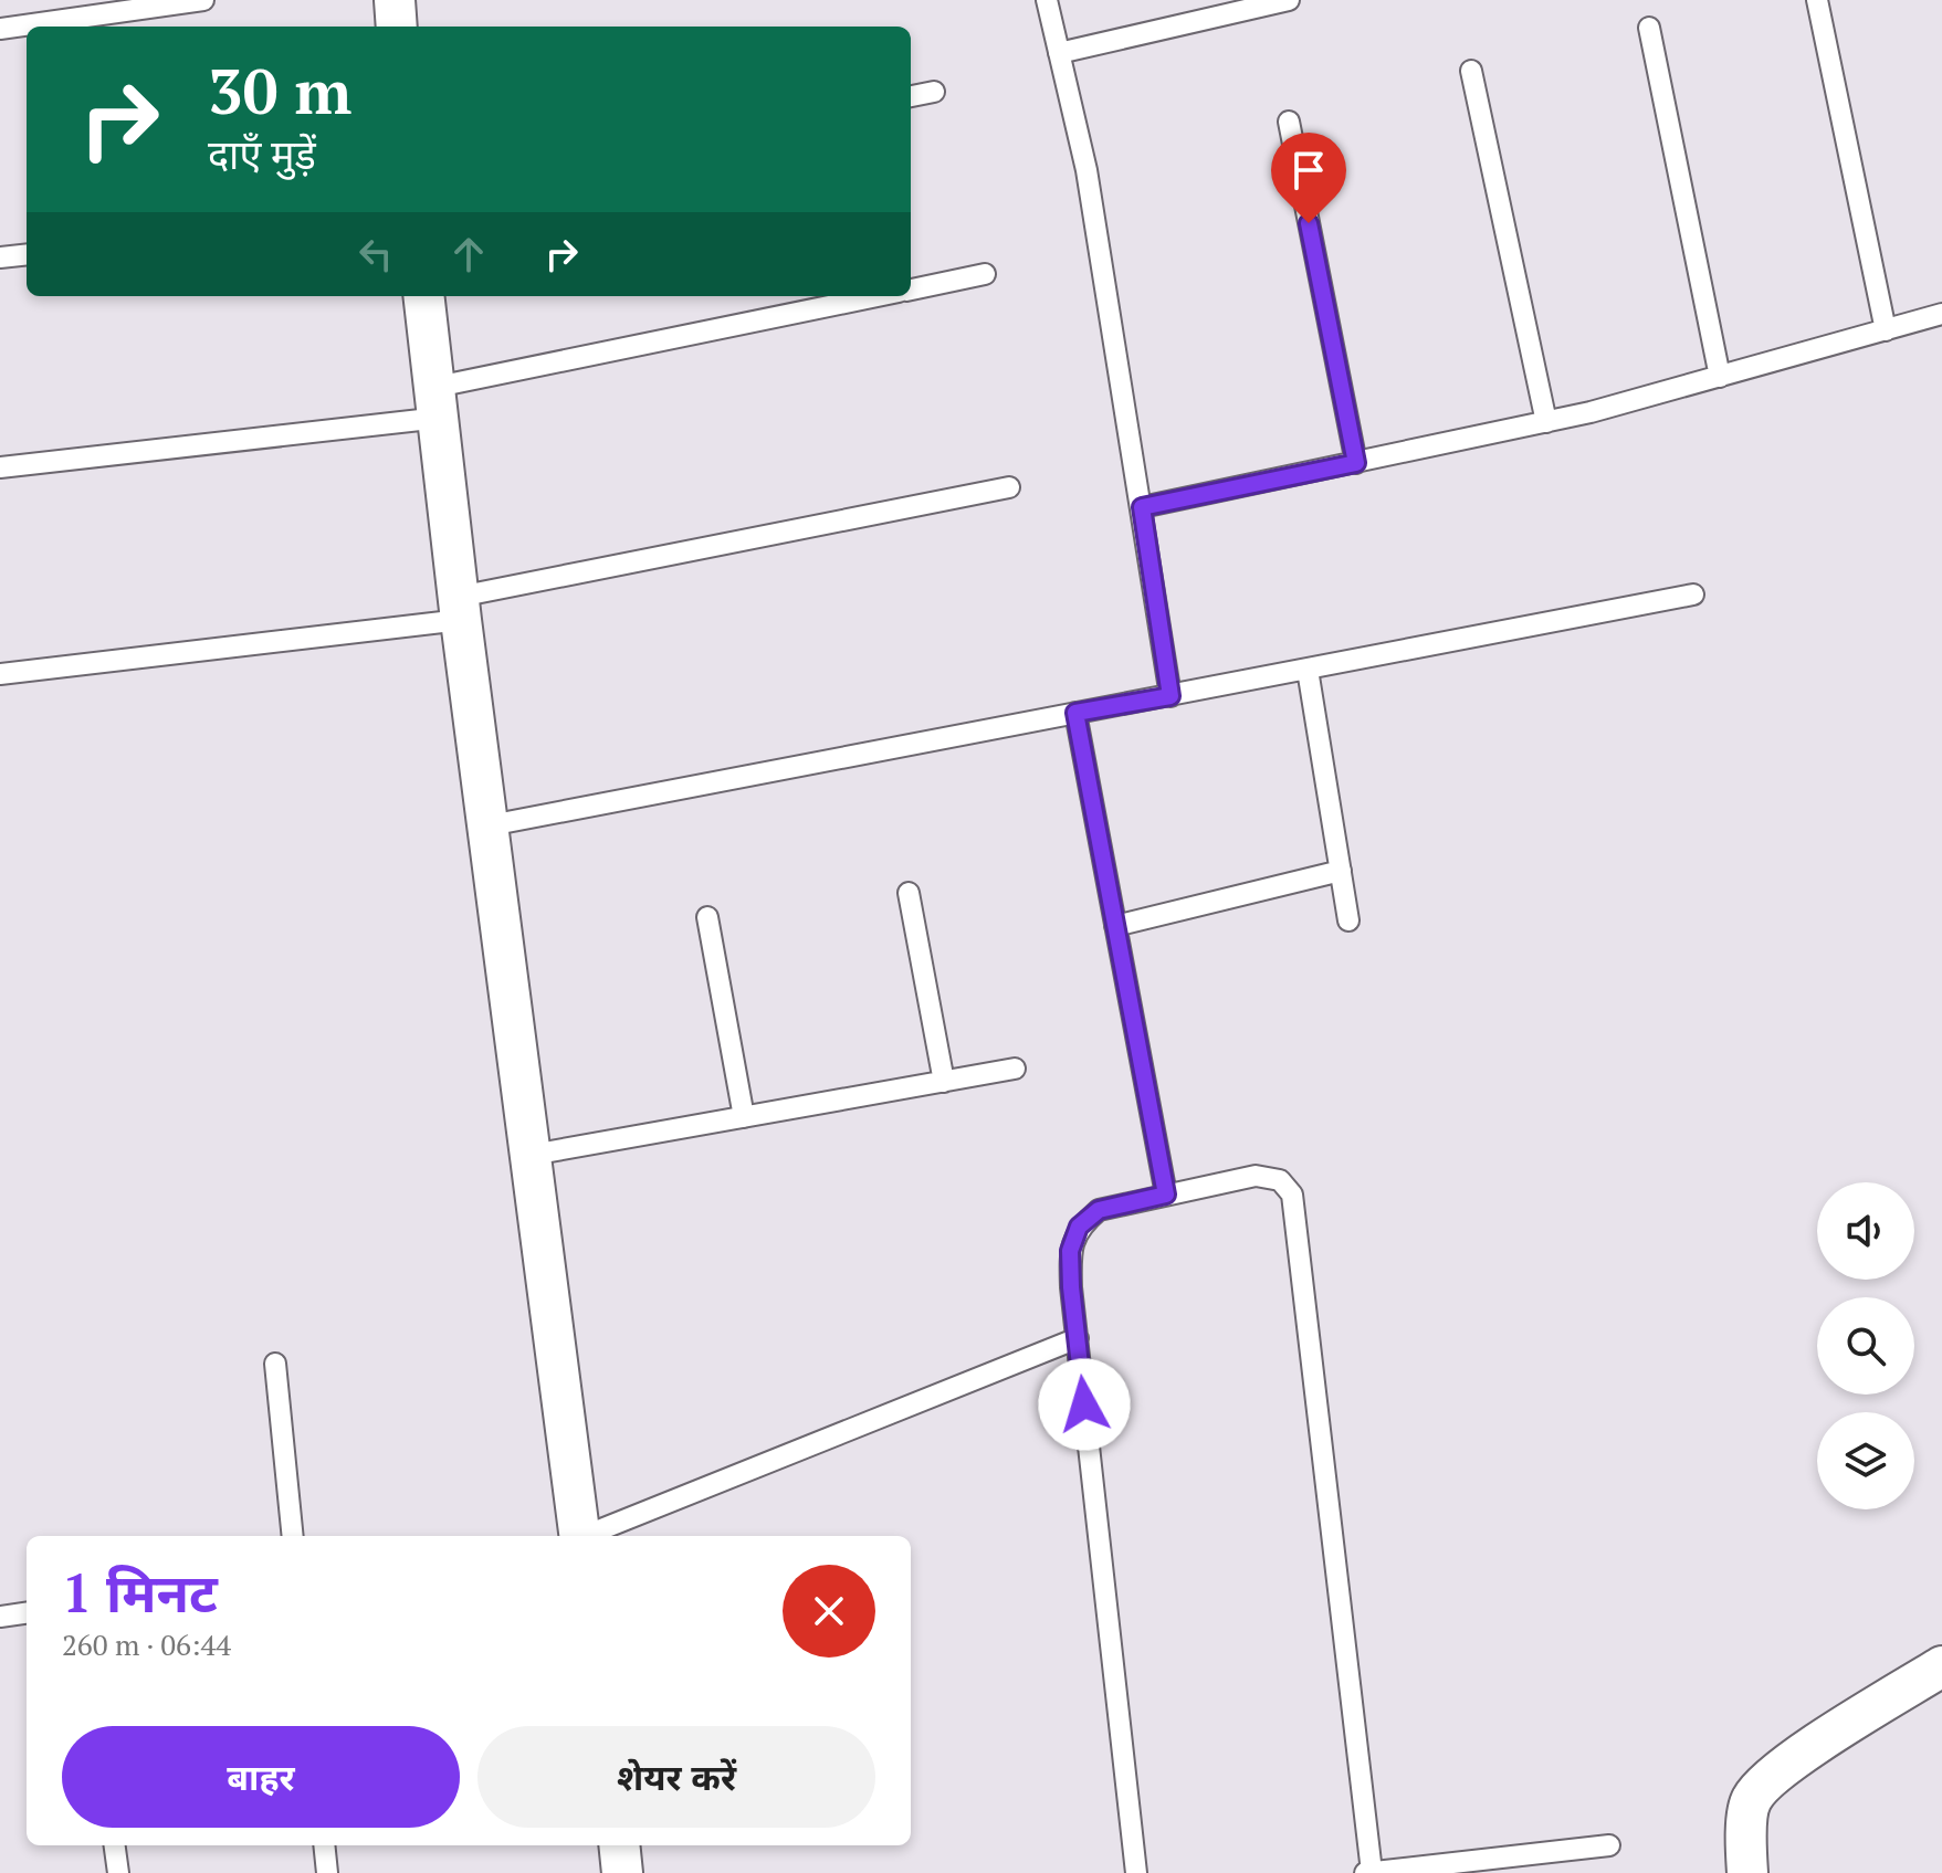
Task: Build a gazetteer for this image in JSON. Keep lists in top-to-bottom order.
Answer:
{
  "page": {
    "turn": ["30 m", "दाएँ मुड़ें"],
    "heading": ["1 मिनट", "260 m · 06:44"],
    "buttons": ["बाहर", "शेयर करें"]
  }
}
